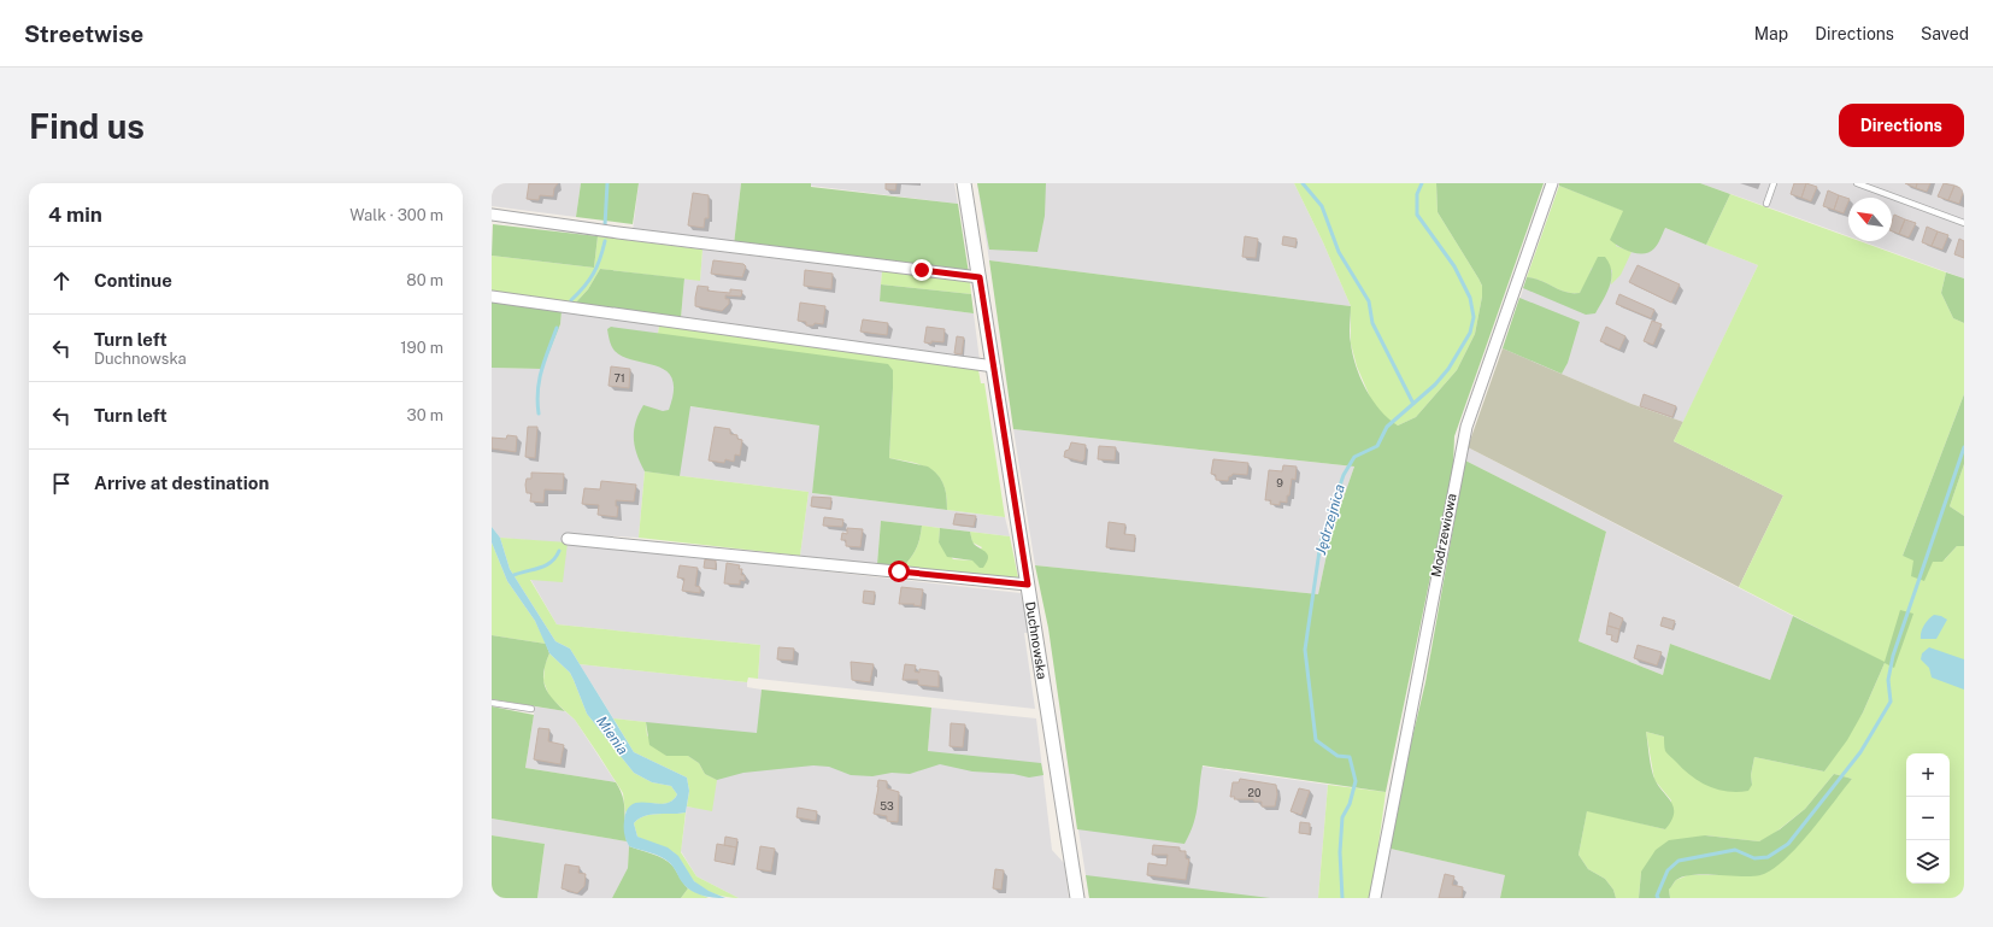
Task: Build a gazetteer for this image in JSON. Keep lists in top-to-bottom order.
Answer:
{
  "streets": {
    "street": ["Modrzewiowa", "Duchnowska"]
  },
  "water": ["Jędrzejnica", "Mienia"],
  "house_numbers": [
    "71",
    "9",
    "20",
    "53"
  ],
  "north": "top left",
  "page": {
    "header": "Streetwise",
    "nav": ["Map", "Directions", "Saved"],
    "buttons": "Directions",
    "title": "Find us",
    "heading": ["4 min", "Walk · 300 m"],
    "list": [
      ["Continue", "80 m"],
      ["Turn left", "Duchnowska", "190 m"],
      ["Turn left", "30 m"],
      "Arrive at destination"
    ],
    "map_buttons": ["+", "−"]
  }
}
